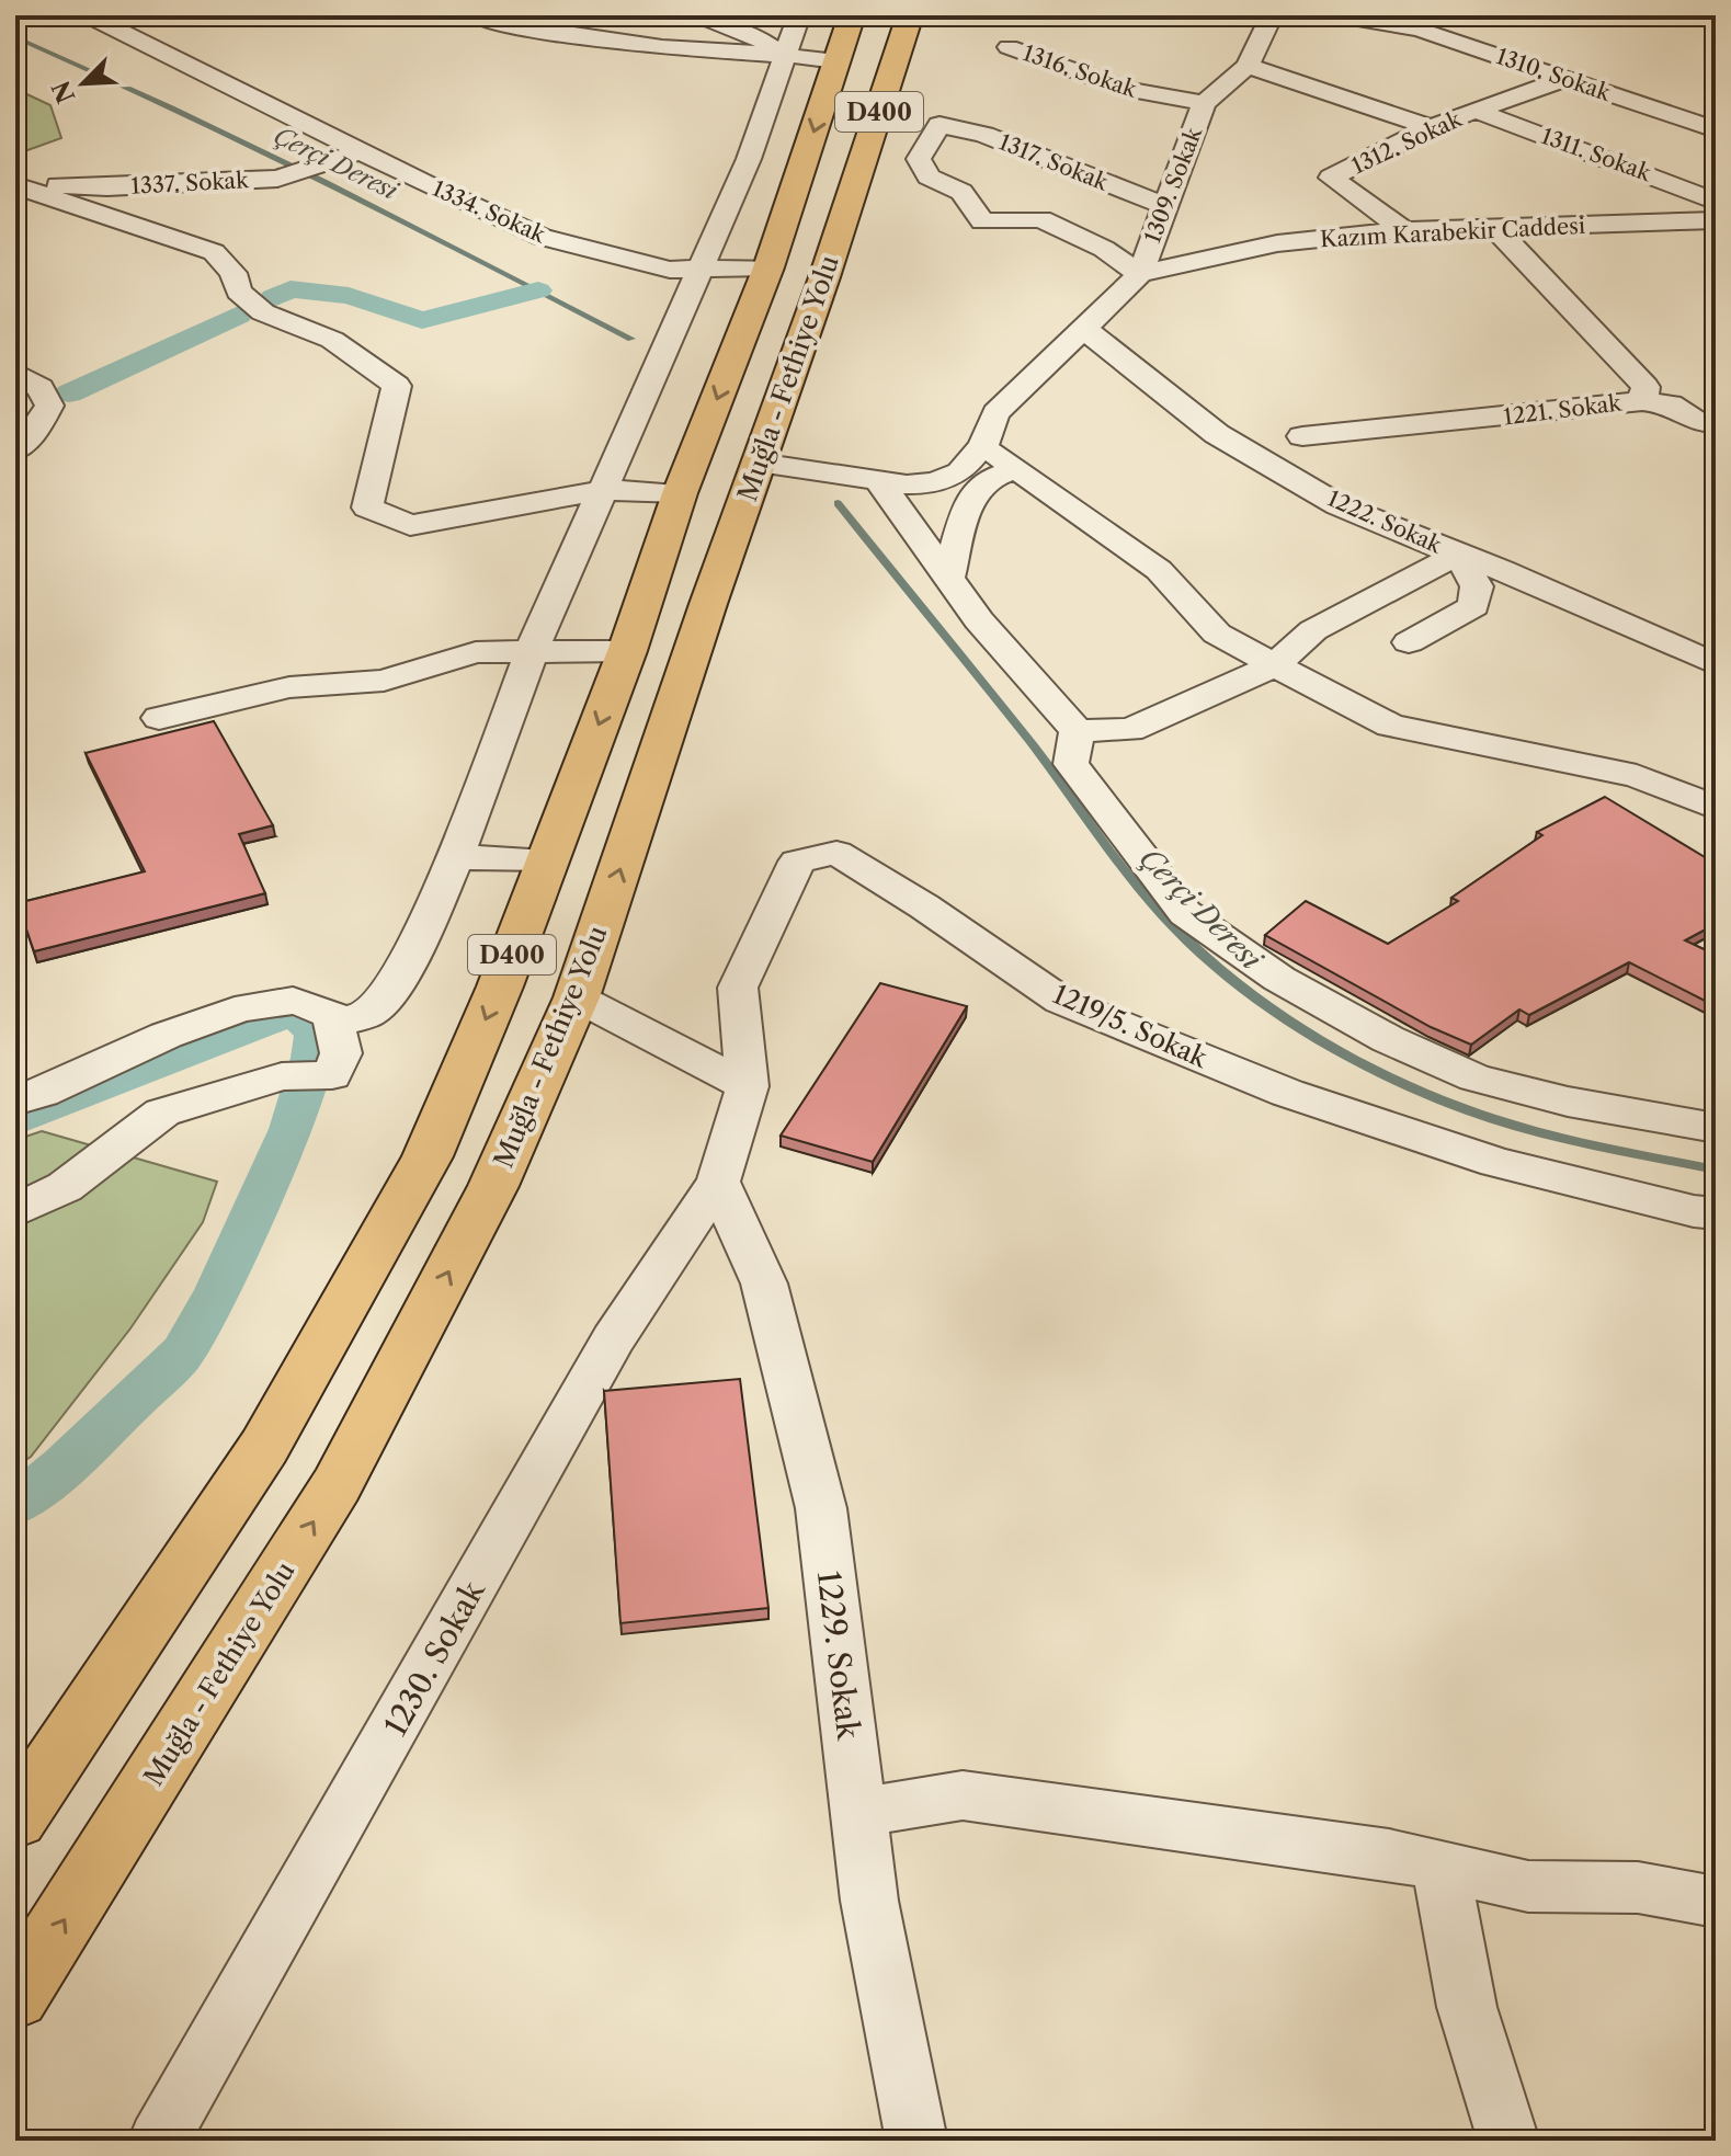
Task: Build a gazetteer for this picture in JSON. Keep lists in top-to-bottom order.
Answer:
{
  "streets": {
    "main road": ["D400", "Muğla - Fethiye Yolu"],
    "street": [
      "1316. Sokak",
      "1310. Sokak",
      "1312. Sokak",
      "1311. Sokak",
      "1317. Sokak",
      "1337. Sokak",
      "1309. Sokak",
      "1334. Sokak",
      "Kazım Karabekir Caddesi",
      "1221. Sokak",
      "1222. Sokak",
      "1219/5. Sokak",
      "1229. Sokak",
      "1230. Sokak"
    ]
  },
  "crossings": [
    ["1316. Sokak", "1309. Sokak"],
    ["1310. Sokak", "1312. Sokak"],
    ["1312. Sokak", "1311. Sokak"],
    ["1312. Sokak", "Kazım Karabekir Caddesi"],
    ["1317. Sokak", "1309. Sokak"],
    ["1317. Sokak", "Kazım Karabekir Caddesi"],
    ["1337. Sokak", "1334. Sokak"],
    ["1309. Sokak", "Kazım Karabekir Caddesi"],
    ["1334. Sokak", "Muğla - Fethiye Yolu"],
    ["Kazım Karabekir Caddesi", "1221. Sokak"],
    ["1219/5. Sokak", "1229. Sokak"],
    ["1219/5. Sokak", "1230. Sokak"],
    ["1229. Sokak", "1230. Sokak"]
  ],
  "water": ["Çerçi Deresi"],
  "north": "bottom left"
}
